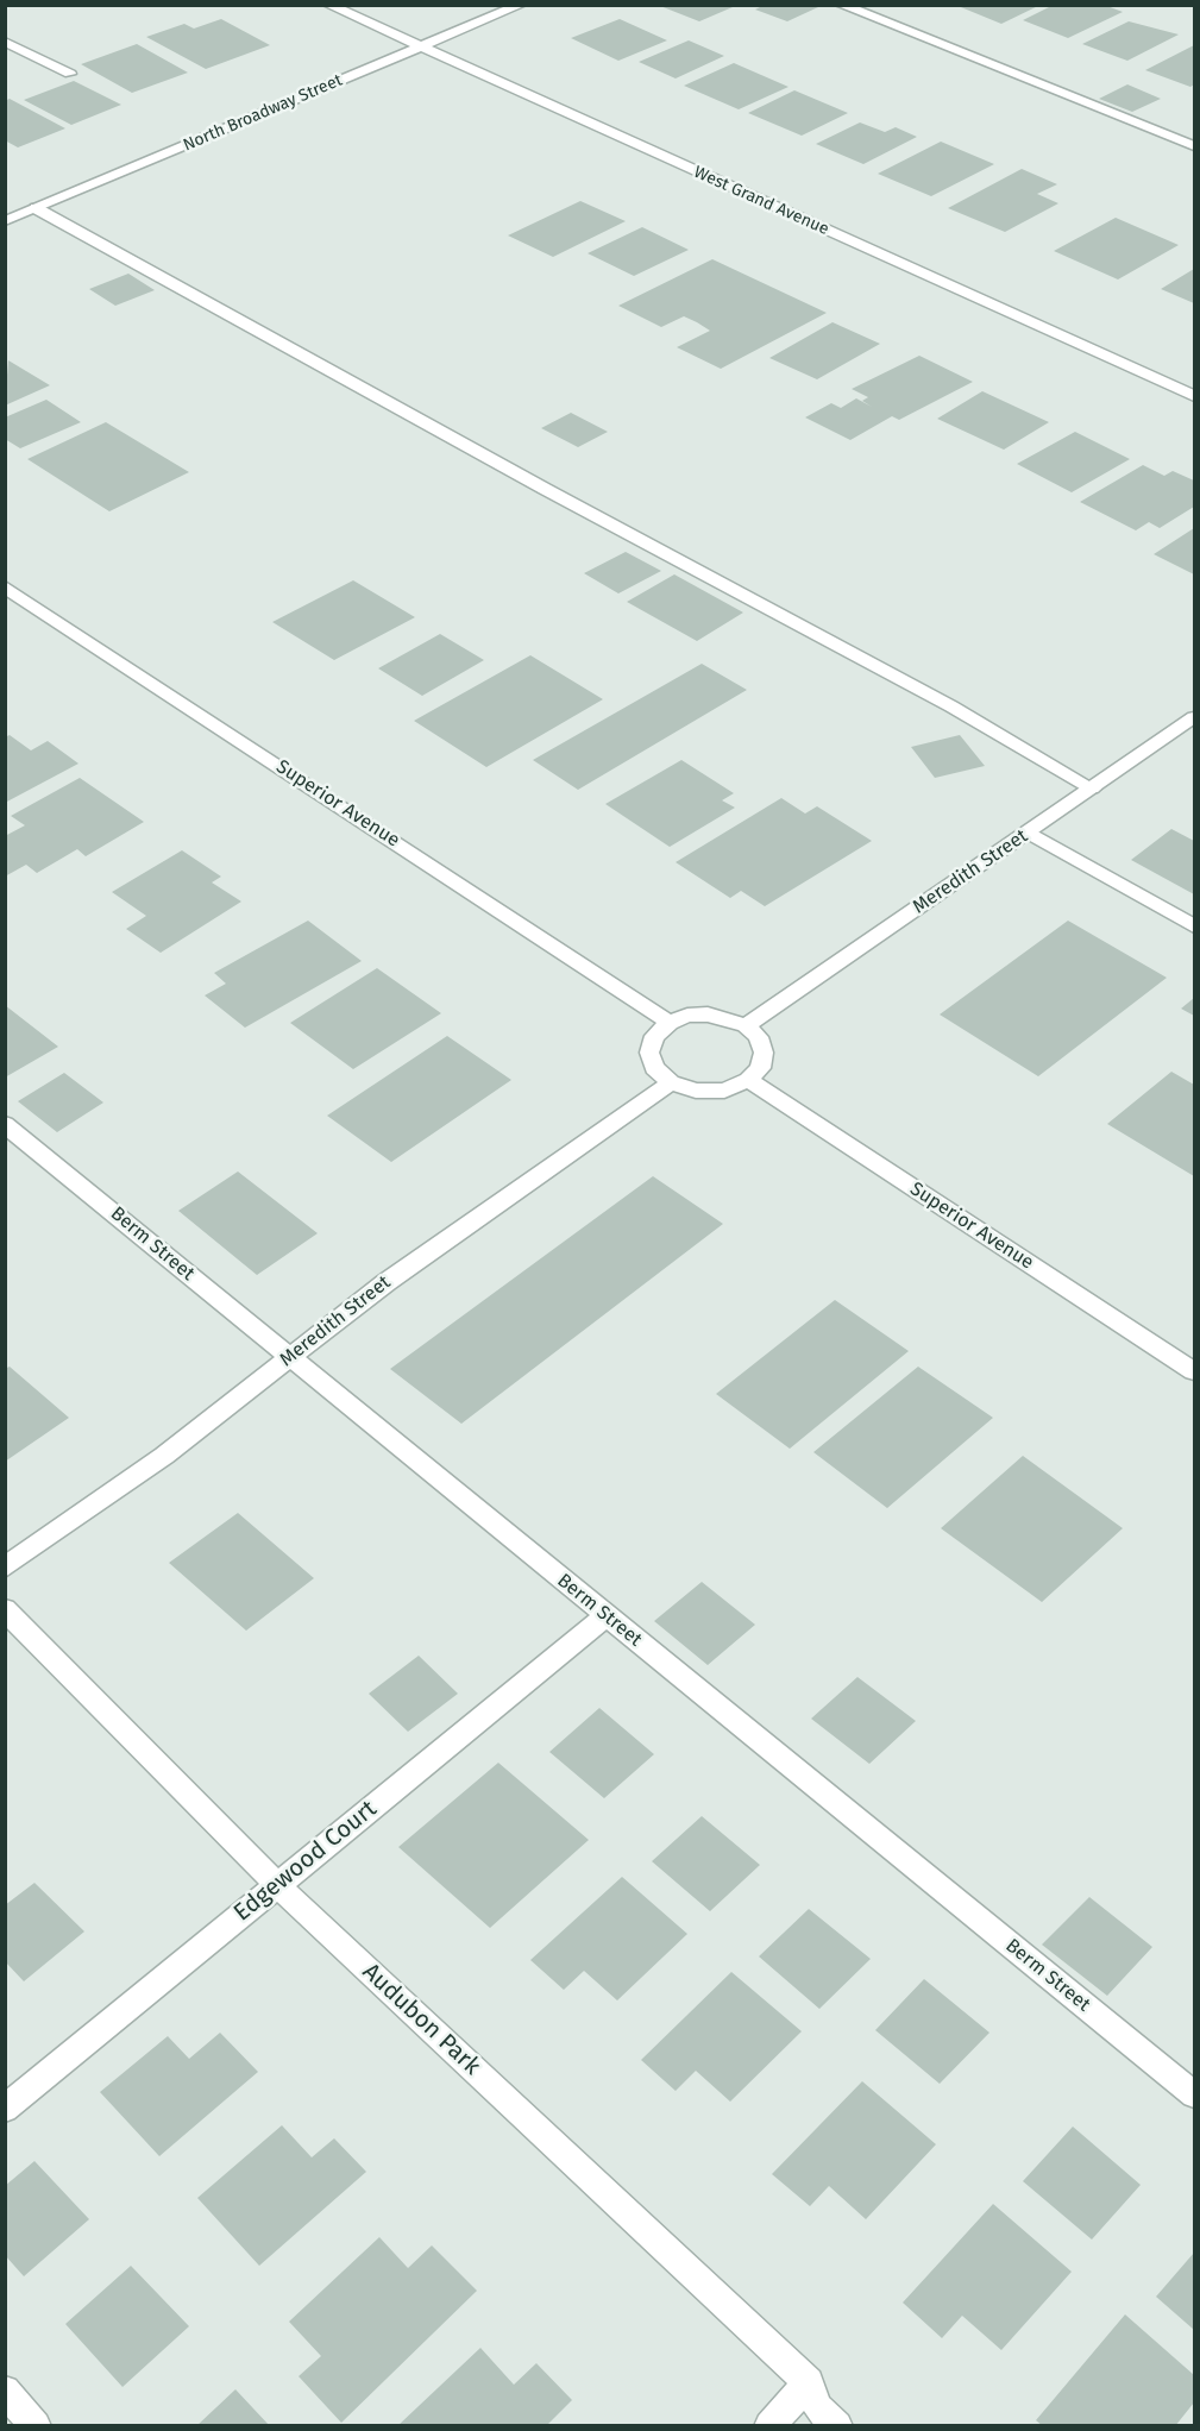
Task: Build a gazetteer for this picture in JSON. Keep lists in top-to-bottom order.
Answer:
{
  "streets": {
    "street": [
      "North Broadway Street",
      "West Grand Avenue",
      "Superior Avenue",
      "Meredith Street",
      "Berm Street",
      "Edgewood Court",
      "Audubon Park"
    ]
  },
  "crossings": [
    ["North Broadway Street", "West Grand Avenue"],
    ["Superior Avenue", "Meredith Street"],
    ["Meredith Street", "Berm Street"],
    ["Berm Street", "Edgewood Court"],
    ["Edgewood Court", "Audubon Park"]
  ]
}
